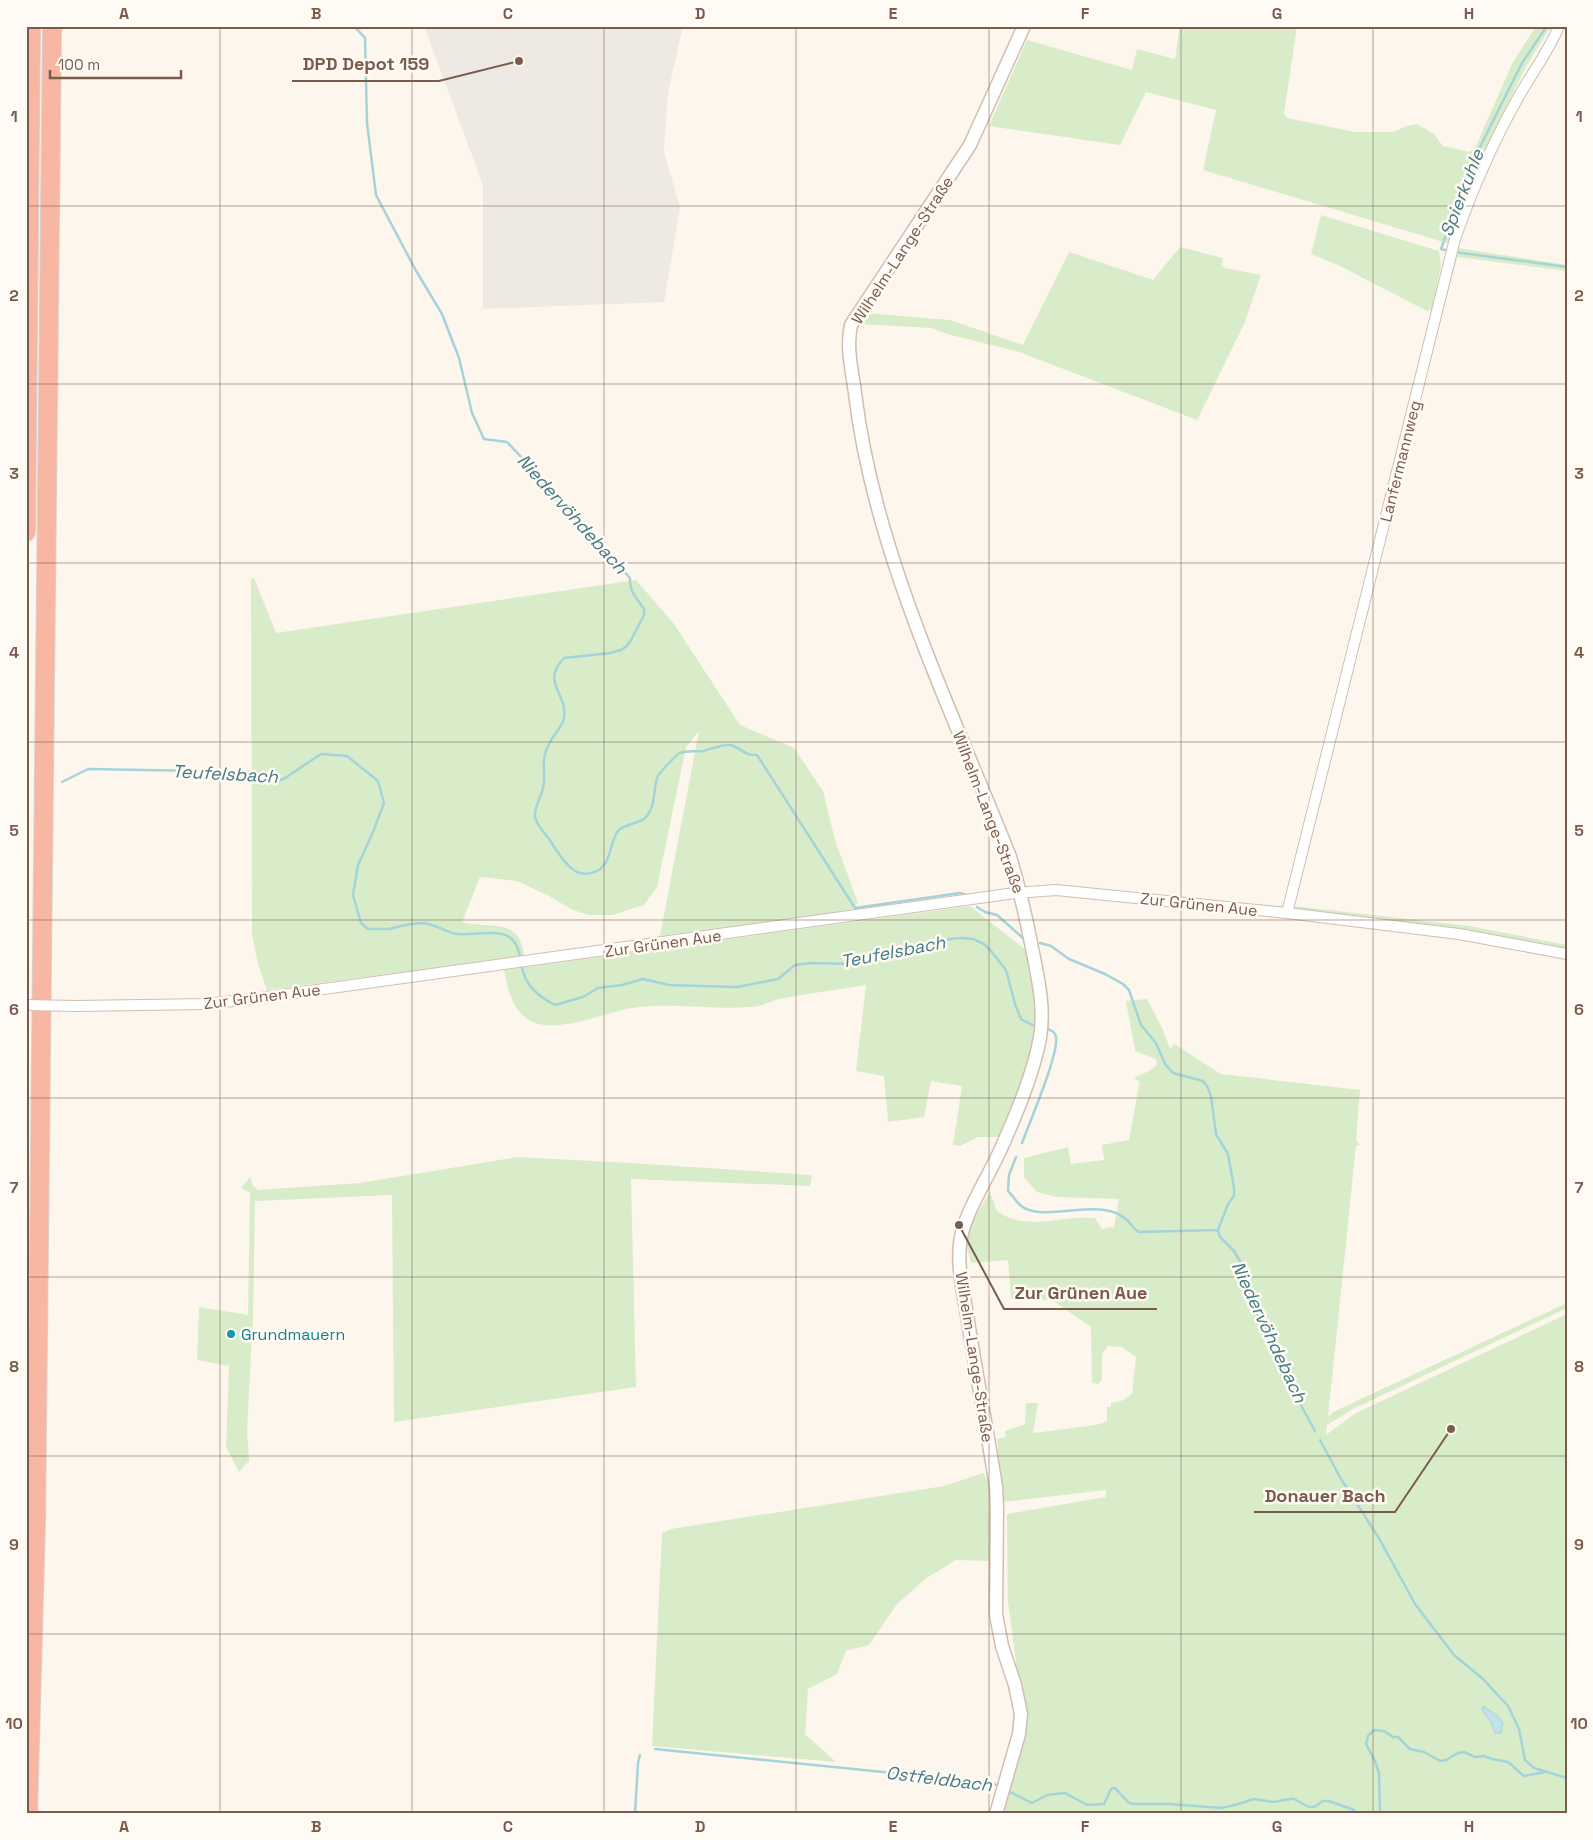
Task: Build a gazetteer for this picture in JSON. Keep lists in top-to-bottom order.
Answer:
{
  "streets": {
    "street": ["Wilhelm-Lange-Straße", "Lanfermannweg", "Zur Grünen Aue"]
  },
  "crossings": [
    ["Wilhelm-Lange-Straße", "Zur Grünen Aue"],
    ["Lanfermannweg", "Zur Grünen Aue"]
  ],
  "water": [
    "Spierkuhle",
    "Niedervöhdebach",
    "Teufelsbach",
    "Ostfeldbach"
  ],
  "places": [
    "DPD Depot 159",
    "Zur Grünen Aue",
    "Grundmauern",
    "Donauer Bach"
  ],
  "scale_bar": "100 m",
  "grid": {
    "columns": [
      "A",
      "B",
      "C",
      "D",
      "E",
      "F",
      "G",
      "H"
    ],
    "rows": [
      "1",
      "2",
      "3",
      "4",
      "5",
      "6",
      "7",
      "8",
      "9",
      "10"
    ]
  }
}
